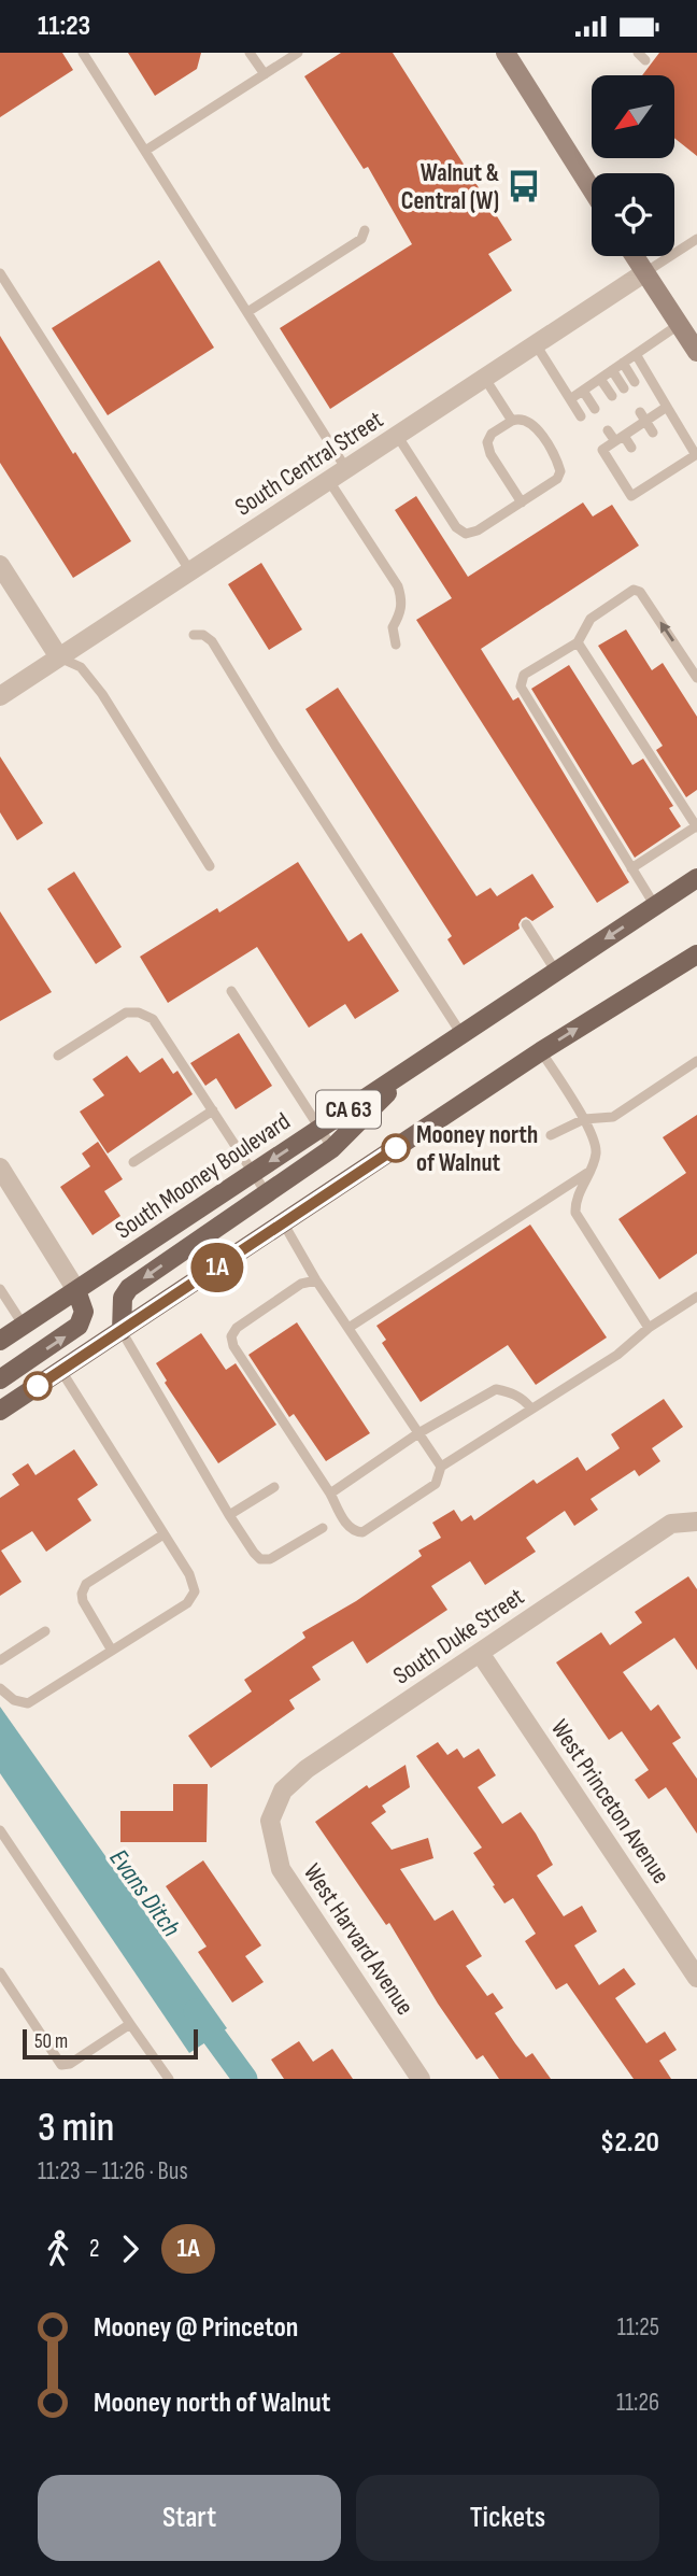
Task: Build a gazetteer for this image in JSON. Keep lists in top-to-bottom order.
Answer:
{
  "streets": {
    "main road": ["CA 63", "South Mooney Boulevard"],
    "street": [
      "South Central Street",
      "South Duke Street",
      "West Princeton Avenue",
      "West Harvard Avenue"
    ]
  },
  "crossings": [
    ["South Duke Street", "West Princeton Avenue"],
    ["South Duke Street", "West Harvard Avenue"]
  ],
  "water": ["Evans Ditch"],
  "places": {
    "bus stop": ["Walnut & Central (W)"],
    "other": ["Mooney north of Walnut"]
  },
  "lines": ["bus line 1A"],
  "scale_bar": "50 m",
  "north": "bottom left",
  "page": {
    "status": "11:23",
    "on_map": "1A",
    "scale": "50 m",
    "heading": ["3 min", "11:23 – 11:26 · Bus", "$2.20"],
    "legs": ["2", "1A"],
    "list": [
      {
        "name": "Mooney @ Princeton",
        "value": "11:25"
      },
      {
        "name": "Mooney north of Walnut",
        "value": "11:26"
      }
    ],
    "buttons": ["Start", "Tickets"]
  }
}
